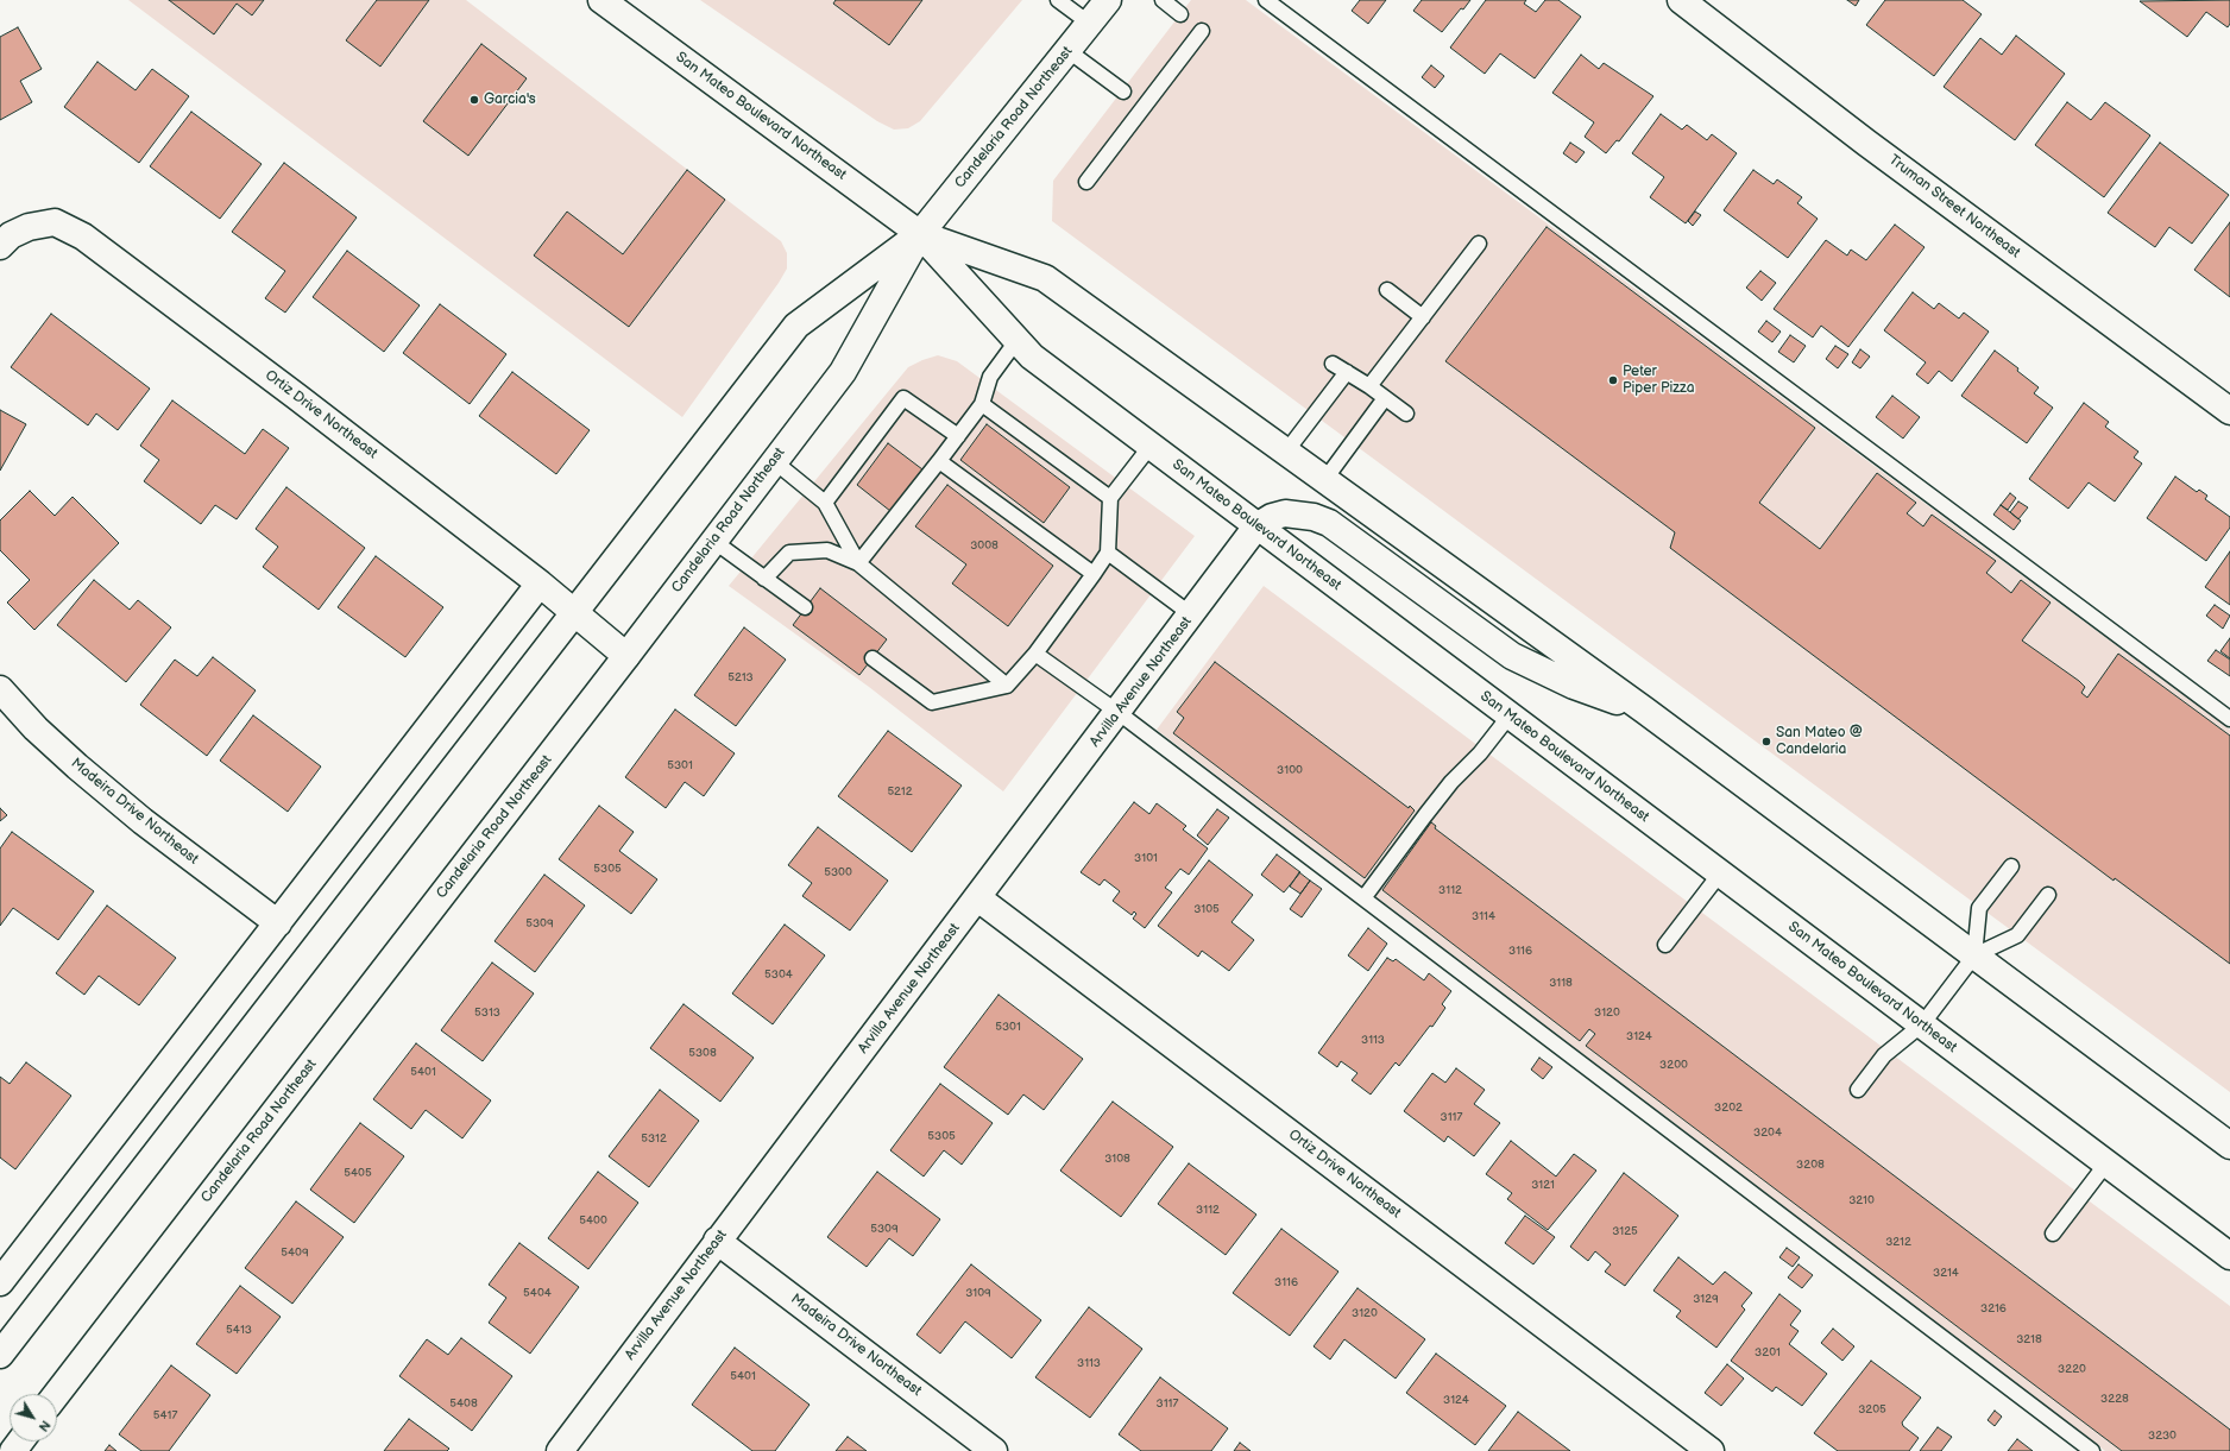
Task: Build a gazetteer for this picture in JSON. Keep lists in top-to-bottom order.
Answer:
{
  "streets": {
    "main road": [
      "San Mateo Boulevard Northeast",
      "Candelaria Road Northeast",
      "Truman Street Northeast",
      "Ortiz Drive Northeast",
      "Arvilla Avenue Northeast",
      "Madeira Drive Northeast"
    ]
  },
  "crossings": [
    ["San Mateo Boulevard Northeast", "Candelaria Road Northeast"],
    ["San Mateo Boulevard Northeast", "Arvilla Avenue Northeast"],
    ["Candelaria Road Northeast", "Ortiz Drive Northeast"],
    ["Ortiz Drive Northeast", "Arvilla Avenue Northeast"],
    ["Arvilla Avenue Northeast", "Madeira Drive Northeast"]
  ],
  "places": ["Garcia's", "Peter Piper Pizza", "San Mateo @ Candelaria"],
  "house_numbers": [
    "3008",
    "5213",
    "5301",
    "3100",
    "5212",
    "3101",
    "5305",
    "5300",
    "3112",
    "3105",
    "3114",
    "5309",
    "3116",
    "5304",
    "3118",
    "5313",
    "3120",
    "5301",
    "3124",
    "3113",
    "5308",
    "3200",
    "5401",
    "3202",
    "3117",
    "3204",
    "5305",
    "5312",
    "3108",
    "3208",
    "5405",
    "3121",
    "3210",
    "3112",
    "5400",
    "5309",
    "3125",
    "3212",
    "5409",
    "3214",
    "3116",
    "5404",
    "3109",
    "3129",
    "3216",
    "3120",
    "5413",
    "3218",
    "3201",
    "3113",
    "3220",
    "5401",
    "3228",
    "3124",
    "5408",
    "3117",
    "3205",
    "5417",
    "3230"
  ],
  "north": "bottom right"
}
